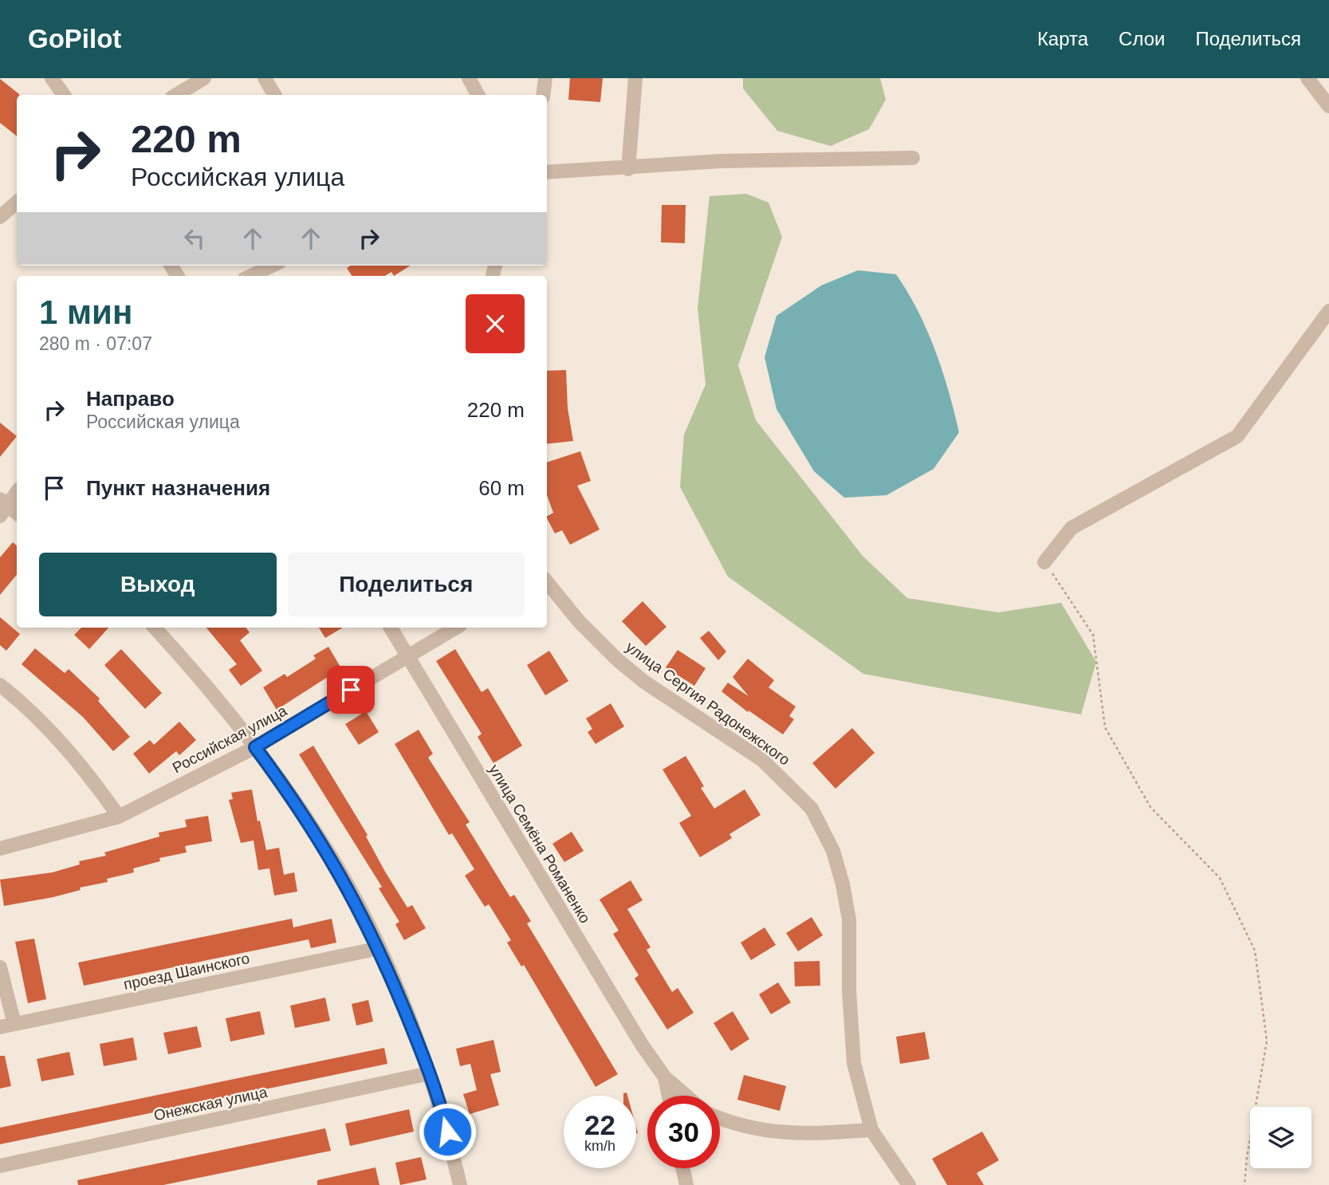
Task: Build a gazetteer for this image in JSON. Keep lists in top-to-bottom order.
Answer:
{
  "streets": {
    "street": [
      "улица Сергия Радонежского",
      "Российская улица",
      "улица Семёна Романенко",
      "проезд Шаинского",
      "Онежская улица"
    ]
  },
  "crossings": [
    ["Российская улица", "улица Семёна Романенко"]
  ],
  "page": {
    "header": "GoPilot",
    "nav": ["Карта", "Слои", "Поделиться"],
    "turn": ["220 m", "Российская улица"],
    "heading": ["1 мин", "280 m · 07:07"],
    "list": [
      {
        "name": "Направо",
        "note": "Российская улица",
        "value": "220 m"
      },
      {
        "name": "Пункт назначения",
        "value": "60 m"
      }
    ],
    "buttons": ["Выход", "Поделиться"],
    "speed": "22 km/h",
    "limit": "30"
  }
}
